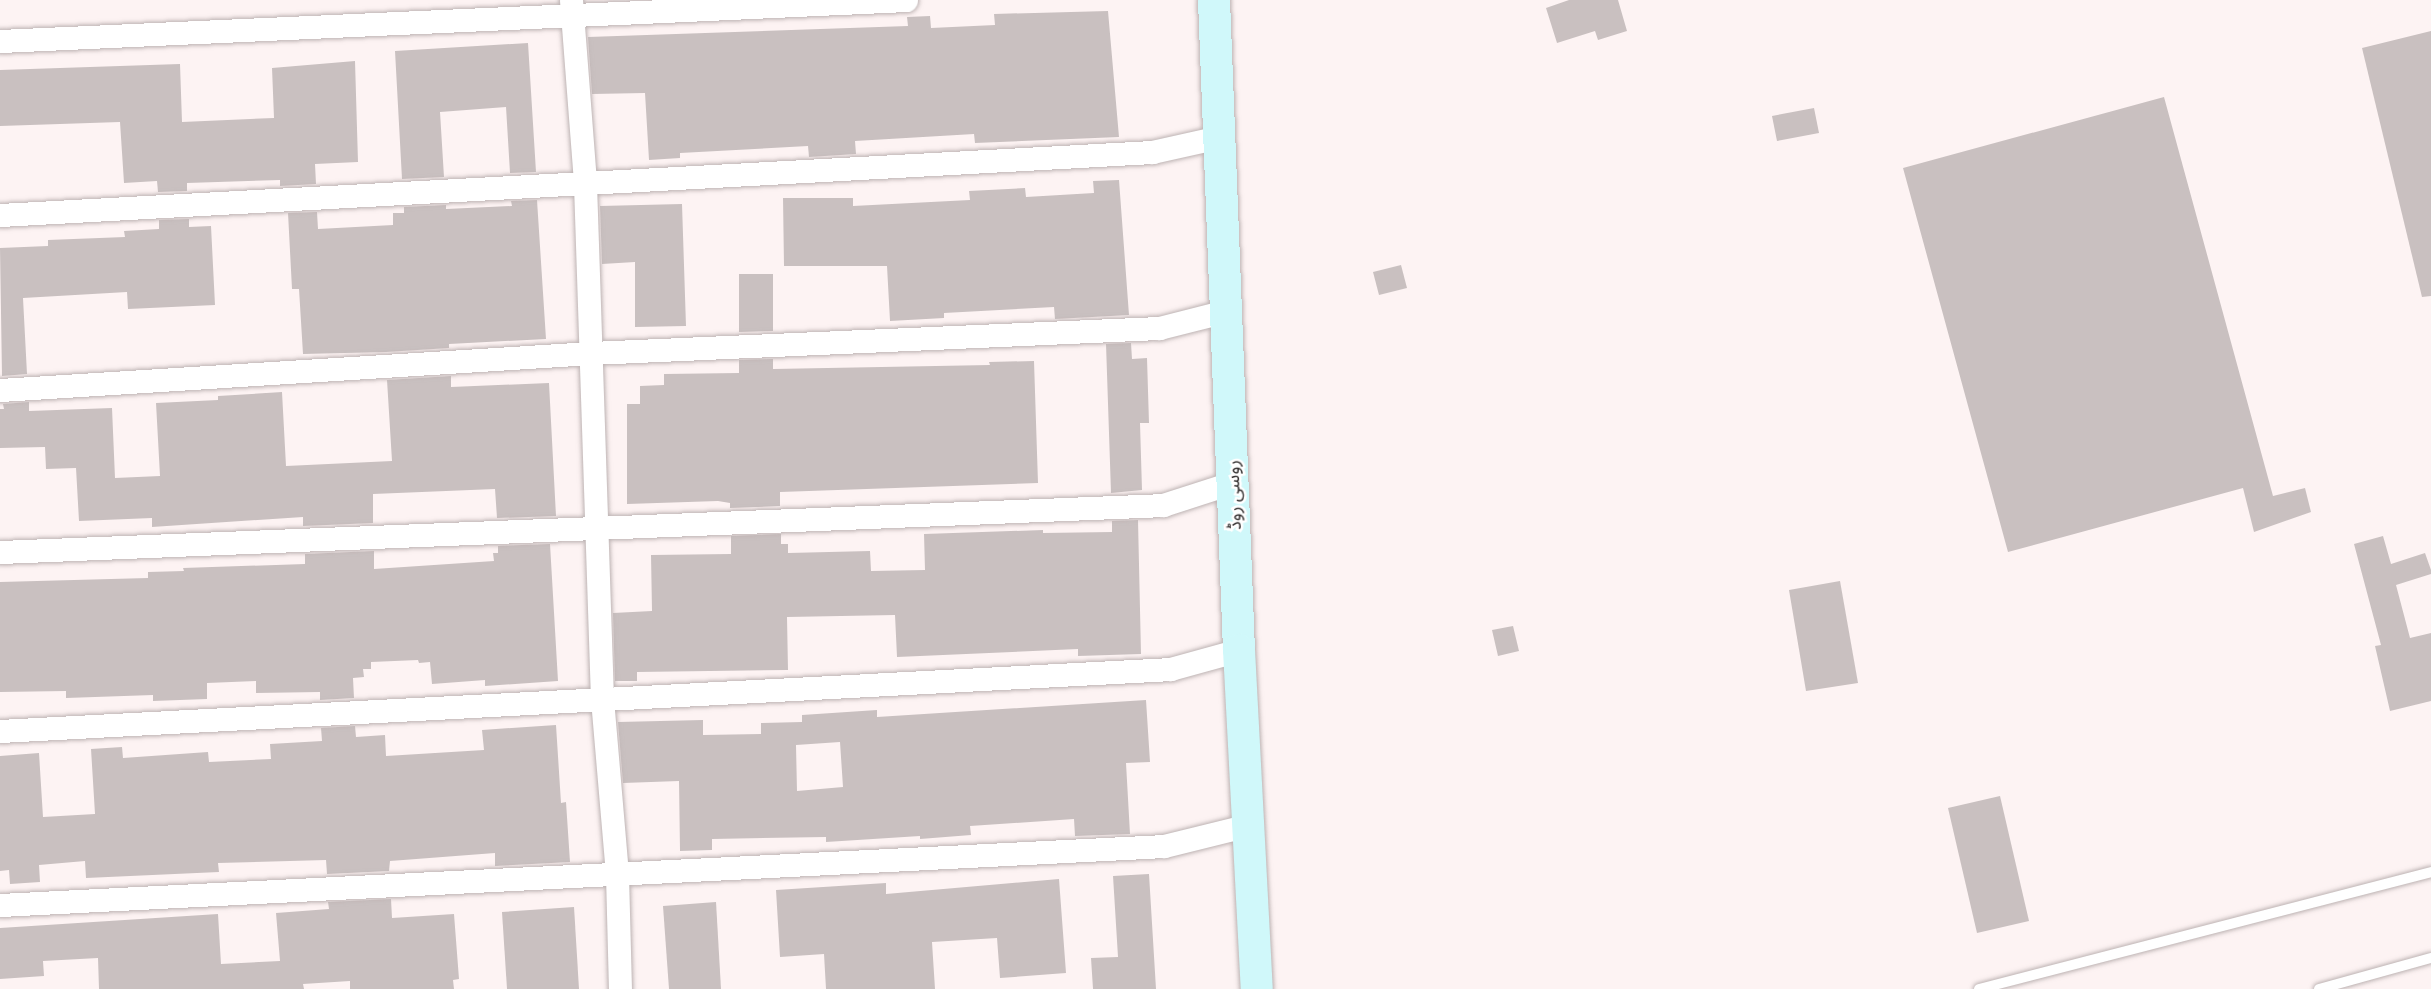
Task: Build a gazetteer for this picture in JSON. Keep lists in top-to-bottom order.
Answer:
{
  "streets": {
    "main road": ["روسی روڈ"]
  }
}
